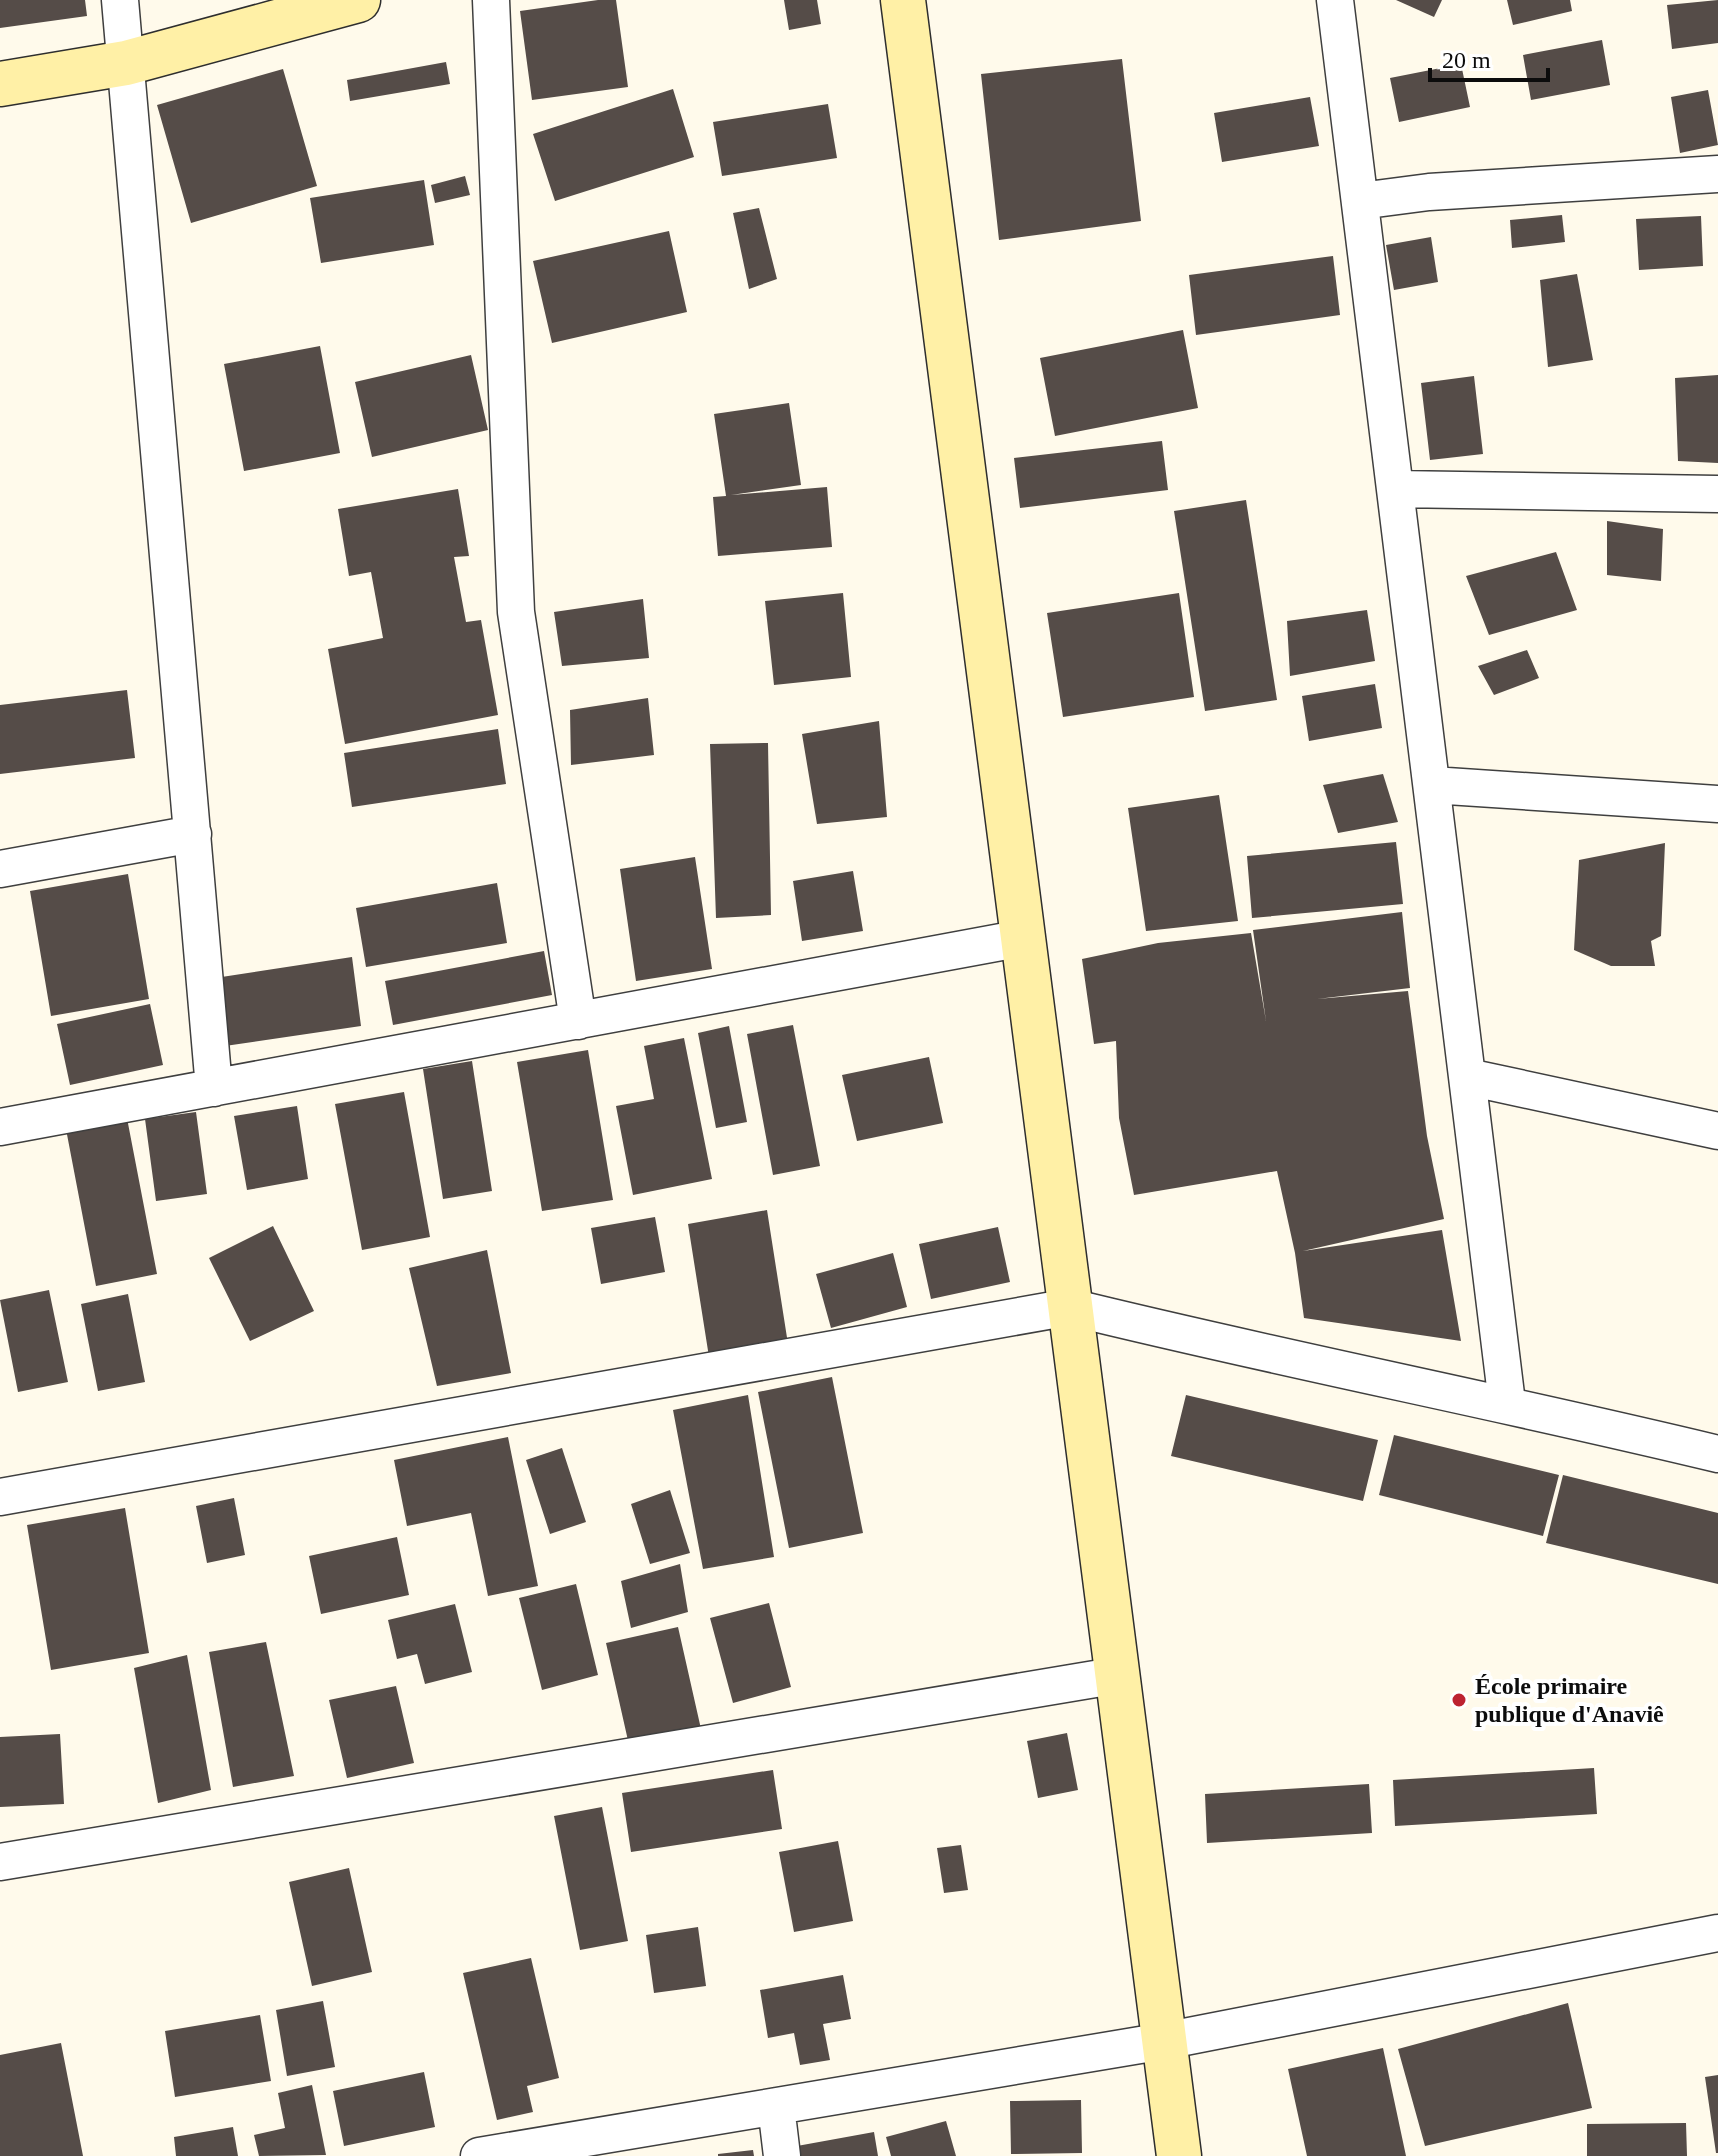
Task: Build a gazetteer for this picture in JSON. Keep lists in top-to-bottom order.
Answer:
{
  "places": ["École primaire publique d'Anaviê"],
  "scale_bar": "20 m"
}
